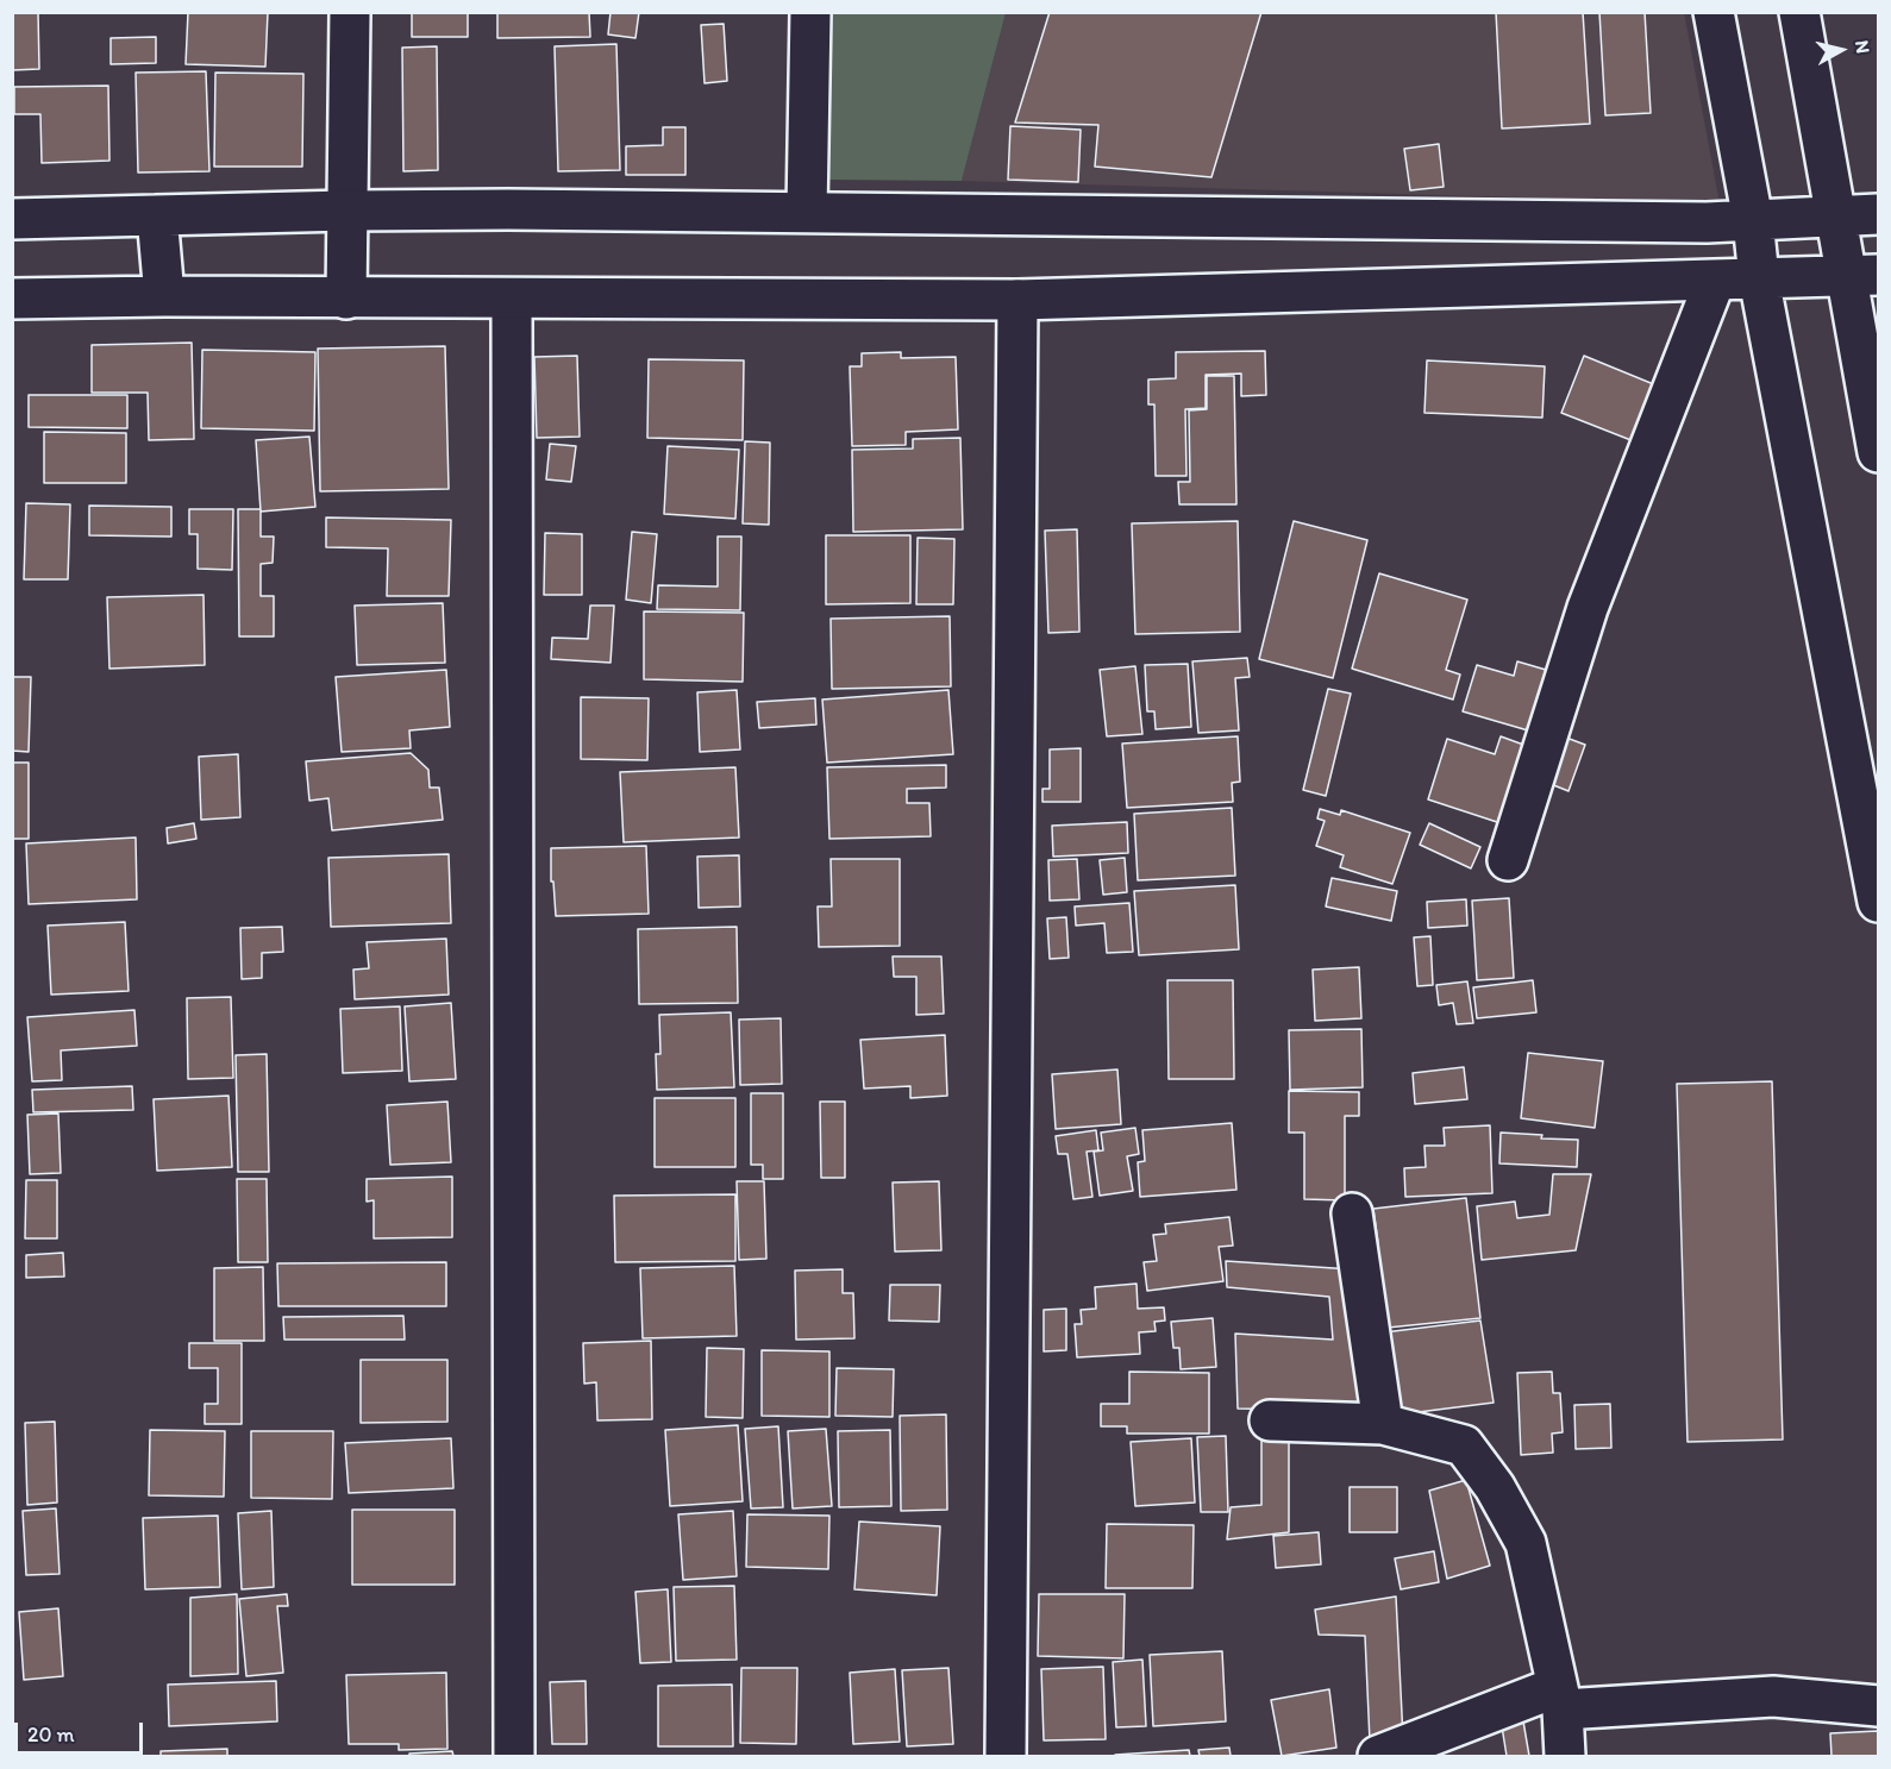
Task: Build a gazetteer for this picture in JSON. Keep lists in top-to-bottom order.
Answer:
{
  "scale_bar": "20 m",
  "north": "right"
}
